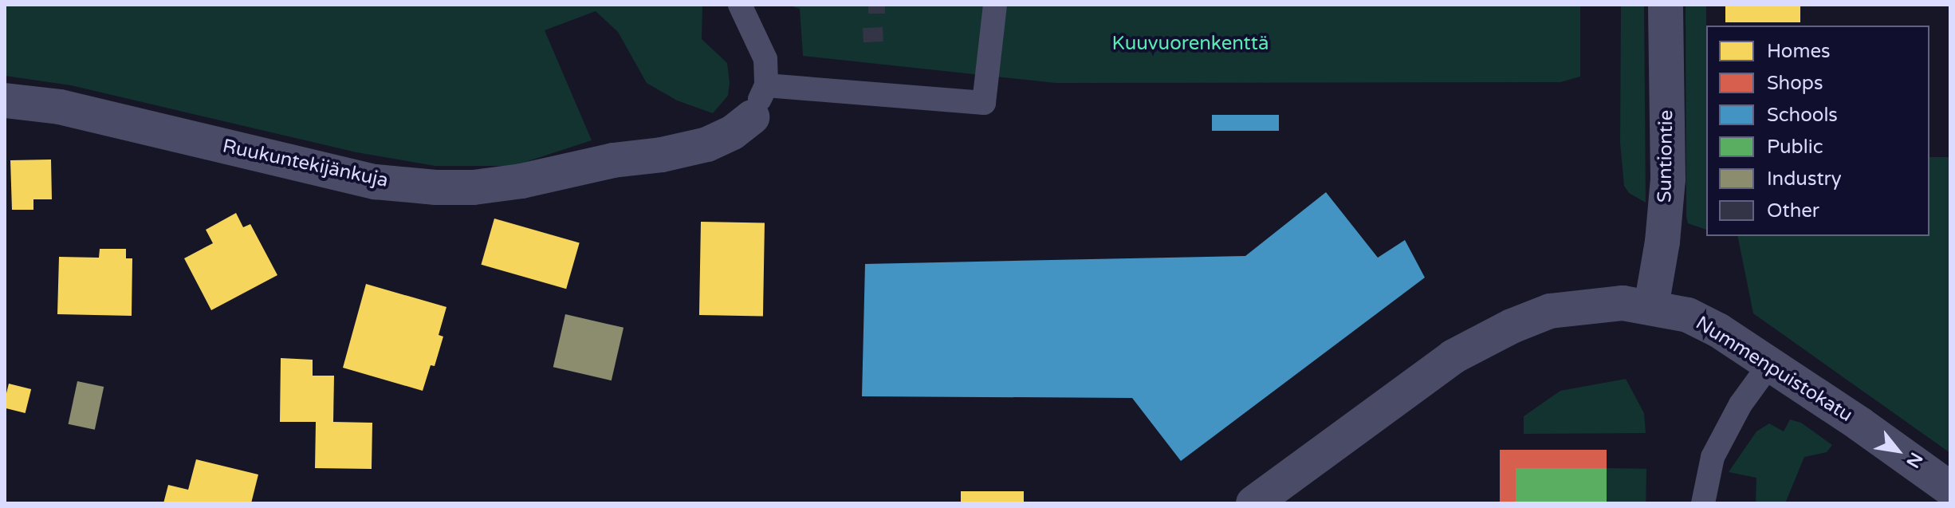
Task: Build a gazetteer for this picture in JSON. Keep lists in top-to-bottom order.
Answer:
{
  "streets": {
    "street": ["Suntiontie", "Ruukuntekijänkuja", "Nummenpuistokatu"]
  },
  "crossings": [
    ["Suntiontie", "Nummenpuistokatu"]
  ],
  "parks": ["Kuuvuorenkenttä"],
  "legend": [
    "Homes",
    "Shops",
    "Schools",
    "Public",
    "Industry",
    "Other"
  ],
  "north": "bottom right"
}
